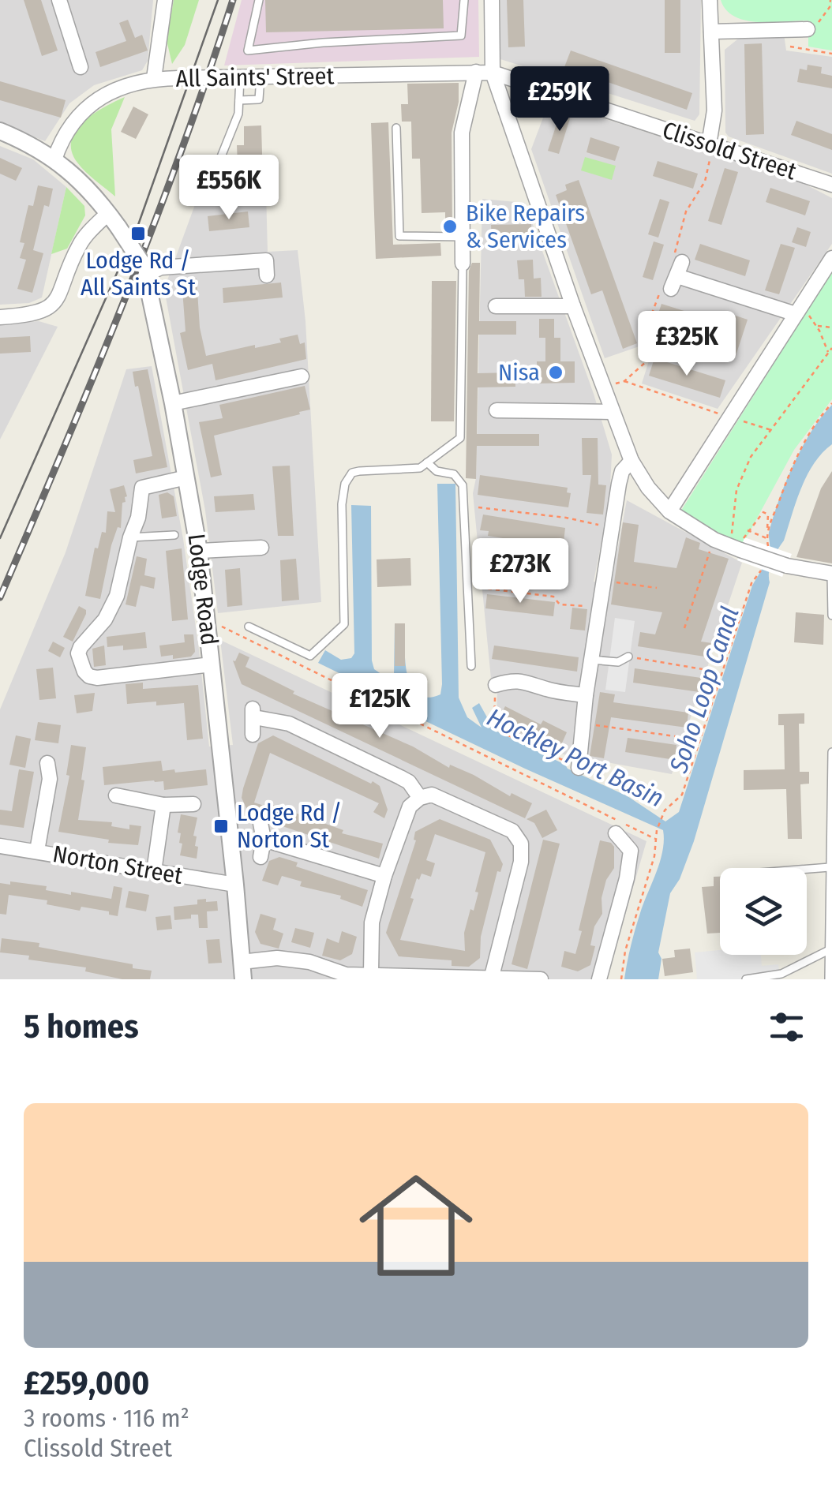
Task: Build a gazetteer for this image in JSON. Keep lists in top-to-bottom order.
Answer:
{
  "streets": {
    "street": [
      "All Saints' Street",
      "Clissold Street",
      "Lodge Road",
      "Norton Street"
    ]
  },
  "crossings": [
    ["All Saints' Street", "Clissold Street"],
    ["All Saints' Street", "Lodge Road"],
    ["Lodge Road", "Norton Street"]
  ],
  "water": ["Soho Loop Canal", "Hockley Port Basin"],
  "places": {
    "other": ["Bike Repairs & Services", "Nisa"],
    "transit": ["Lodge Rd / All Saints St", "Lodge Rd / Norton St"]
  },
  "page": {
    "price": [
      "£259K",
      "£556K",
      "£325K",
      "£273K",
      "£125K"
    ],
    "heading": "5 homes",
    "list": [
      {
        "name": "£259,000",
        "note": "3 rooms · 116 m² · Clissold Street"
      }
    ]
  }
}
